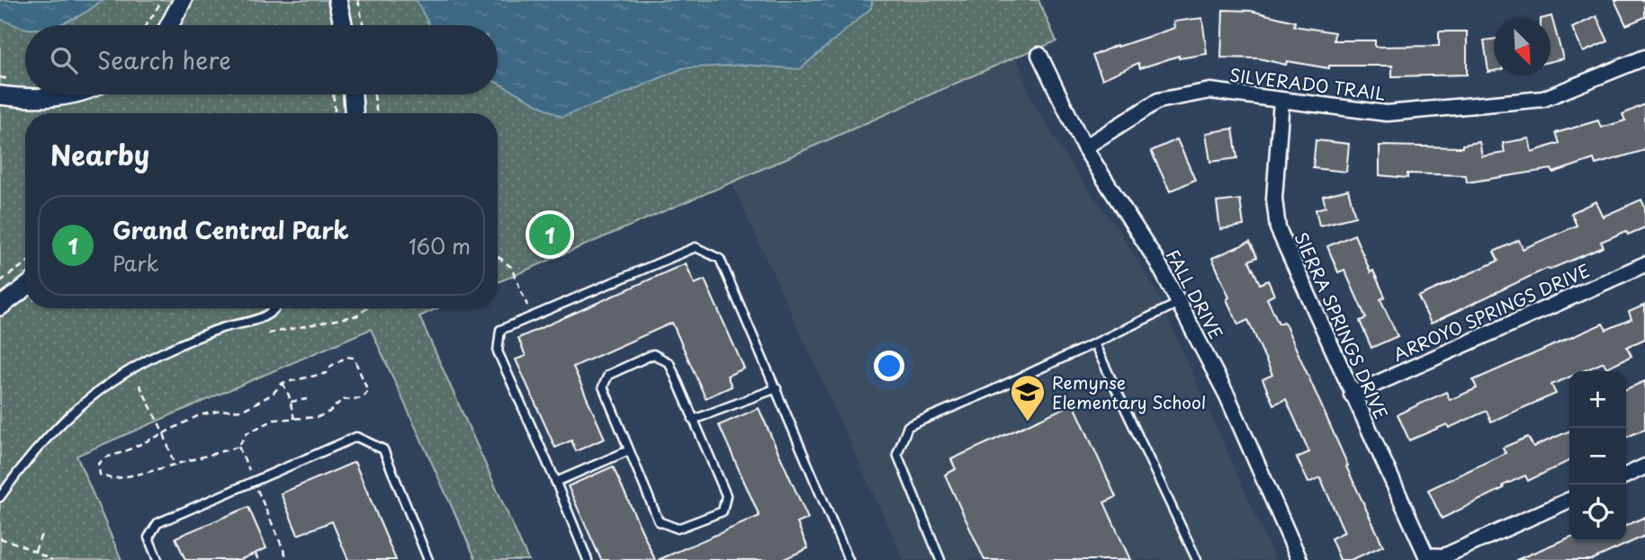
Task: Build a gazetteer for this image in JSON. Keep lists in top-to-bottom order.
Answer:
{
  "streets": {
    "street": [
      "SILVERADO TRAIL",
      "FALL DRIVE",
      "ARROYO SPRINGS DRIVE",
      "SIERRA SPRINGS DRIVE"
    ]
  },
  "crossings": [
    ["SILVERADO TRAIL", "FALL DRIVE"],
    ["SILVERADO TRAIL", "SIERRA SPRINGS DRIVE"],
    ["ARROYO SPRINGS DRIVE", "SIERRA SPRINGS DRIVE"]
  ],
  "places": {
    "school or university": ["Remynse Elementary School"]
  },
  "north": "bottom right",
  "page": {
    "search": "Search here",
    "heading": "Nearby",
    "list": [
      {
        "mark": "1",
        "name": "Grand Central Park",
        "note": "Park",
        "value": "160 m"
      }
    ],
    "pins": "1",
    "map_buttons": ["+", "−"]
  }
}
